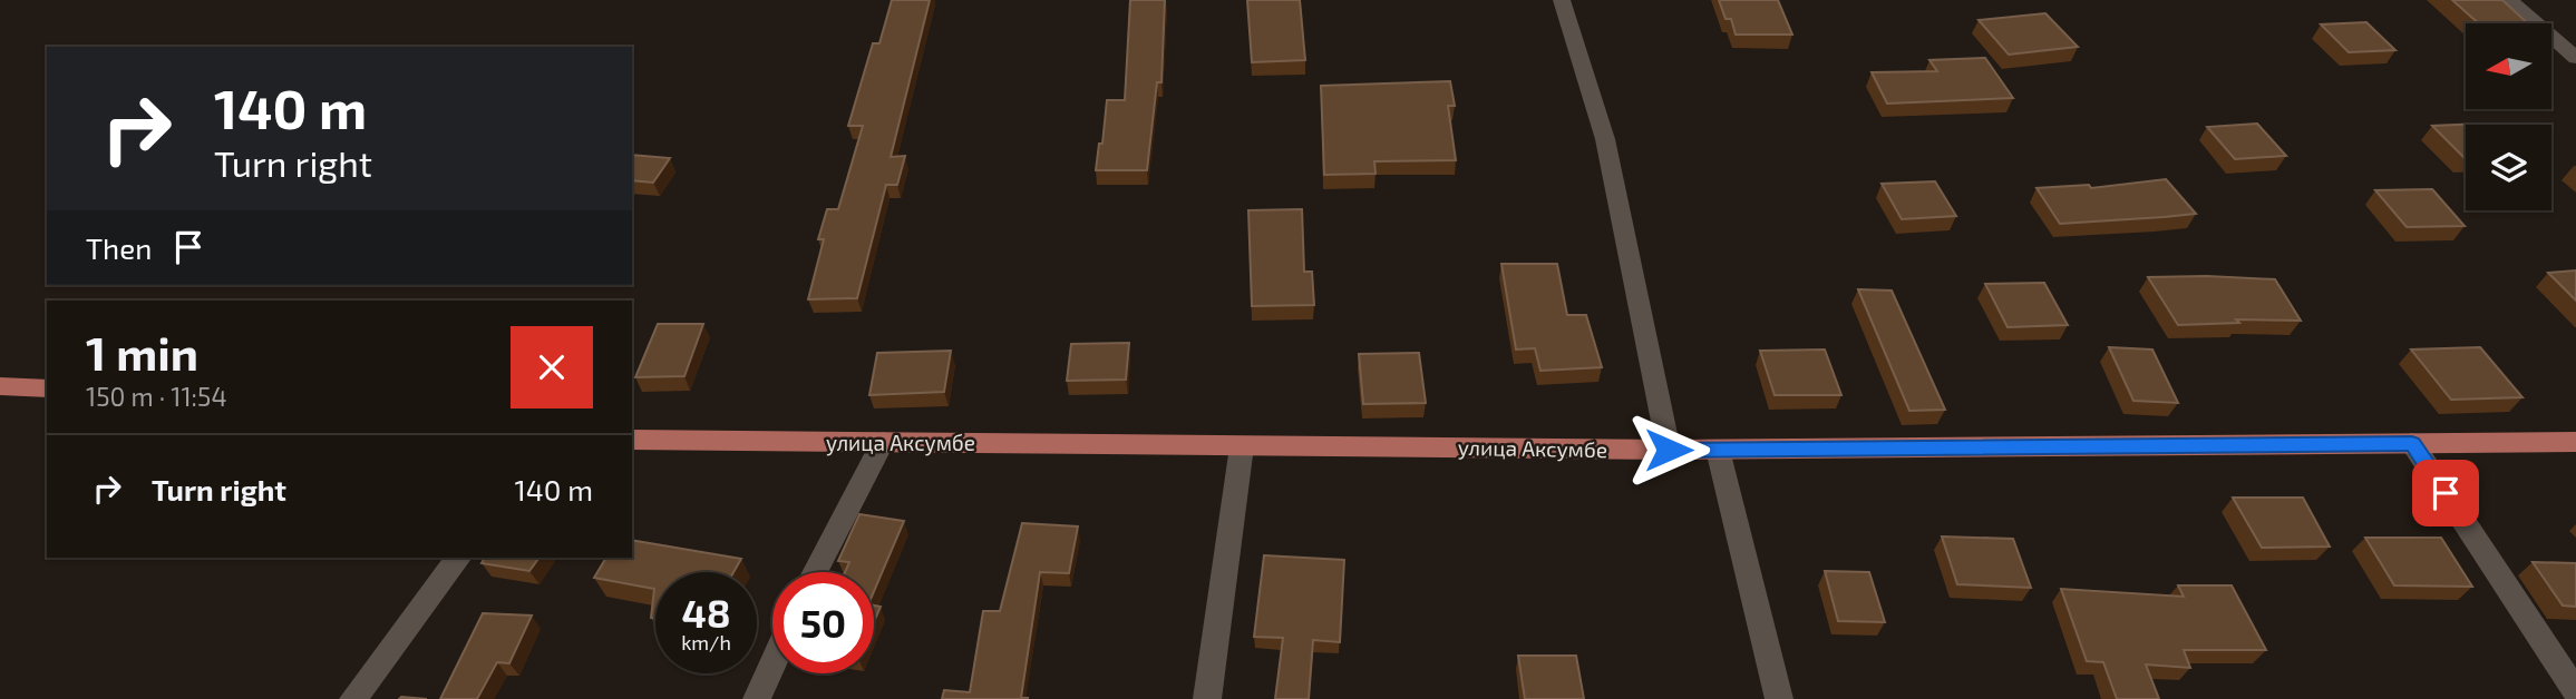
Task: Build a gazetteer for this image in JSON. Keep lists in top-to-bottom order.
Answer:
{
  "streets": {
    "main road": ["улица Аксумбе"]
  },
  "north": "left",
  "page": {
    "turn": ["140 m", "Turn right"],
    "then": "Then",
    "heading": ["1 min", "150 m · 11:54"],
    "list": [
      {
        "name": "Turn right",
        "value": "140 m"
      }
    ],
    "speed": "48 km/h",
    "limit": "50"
  }
}
